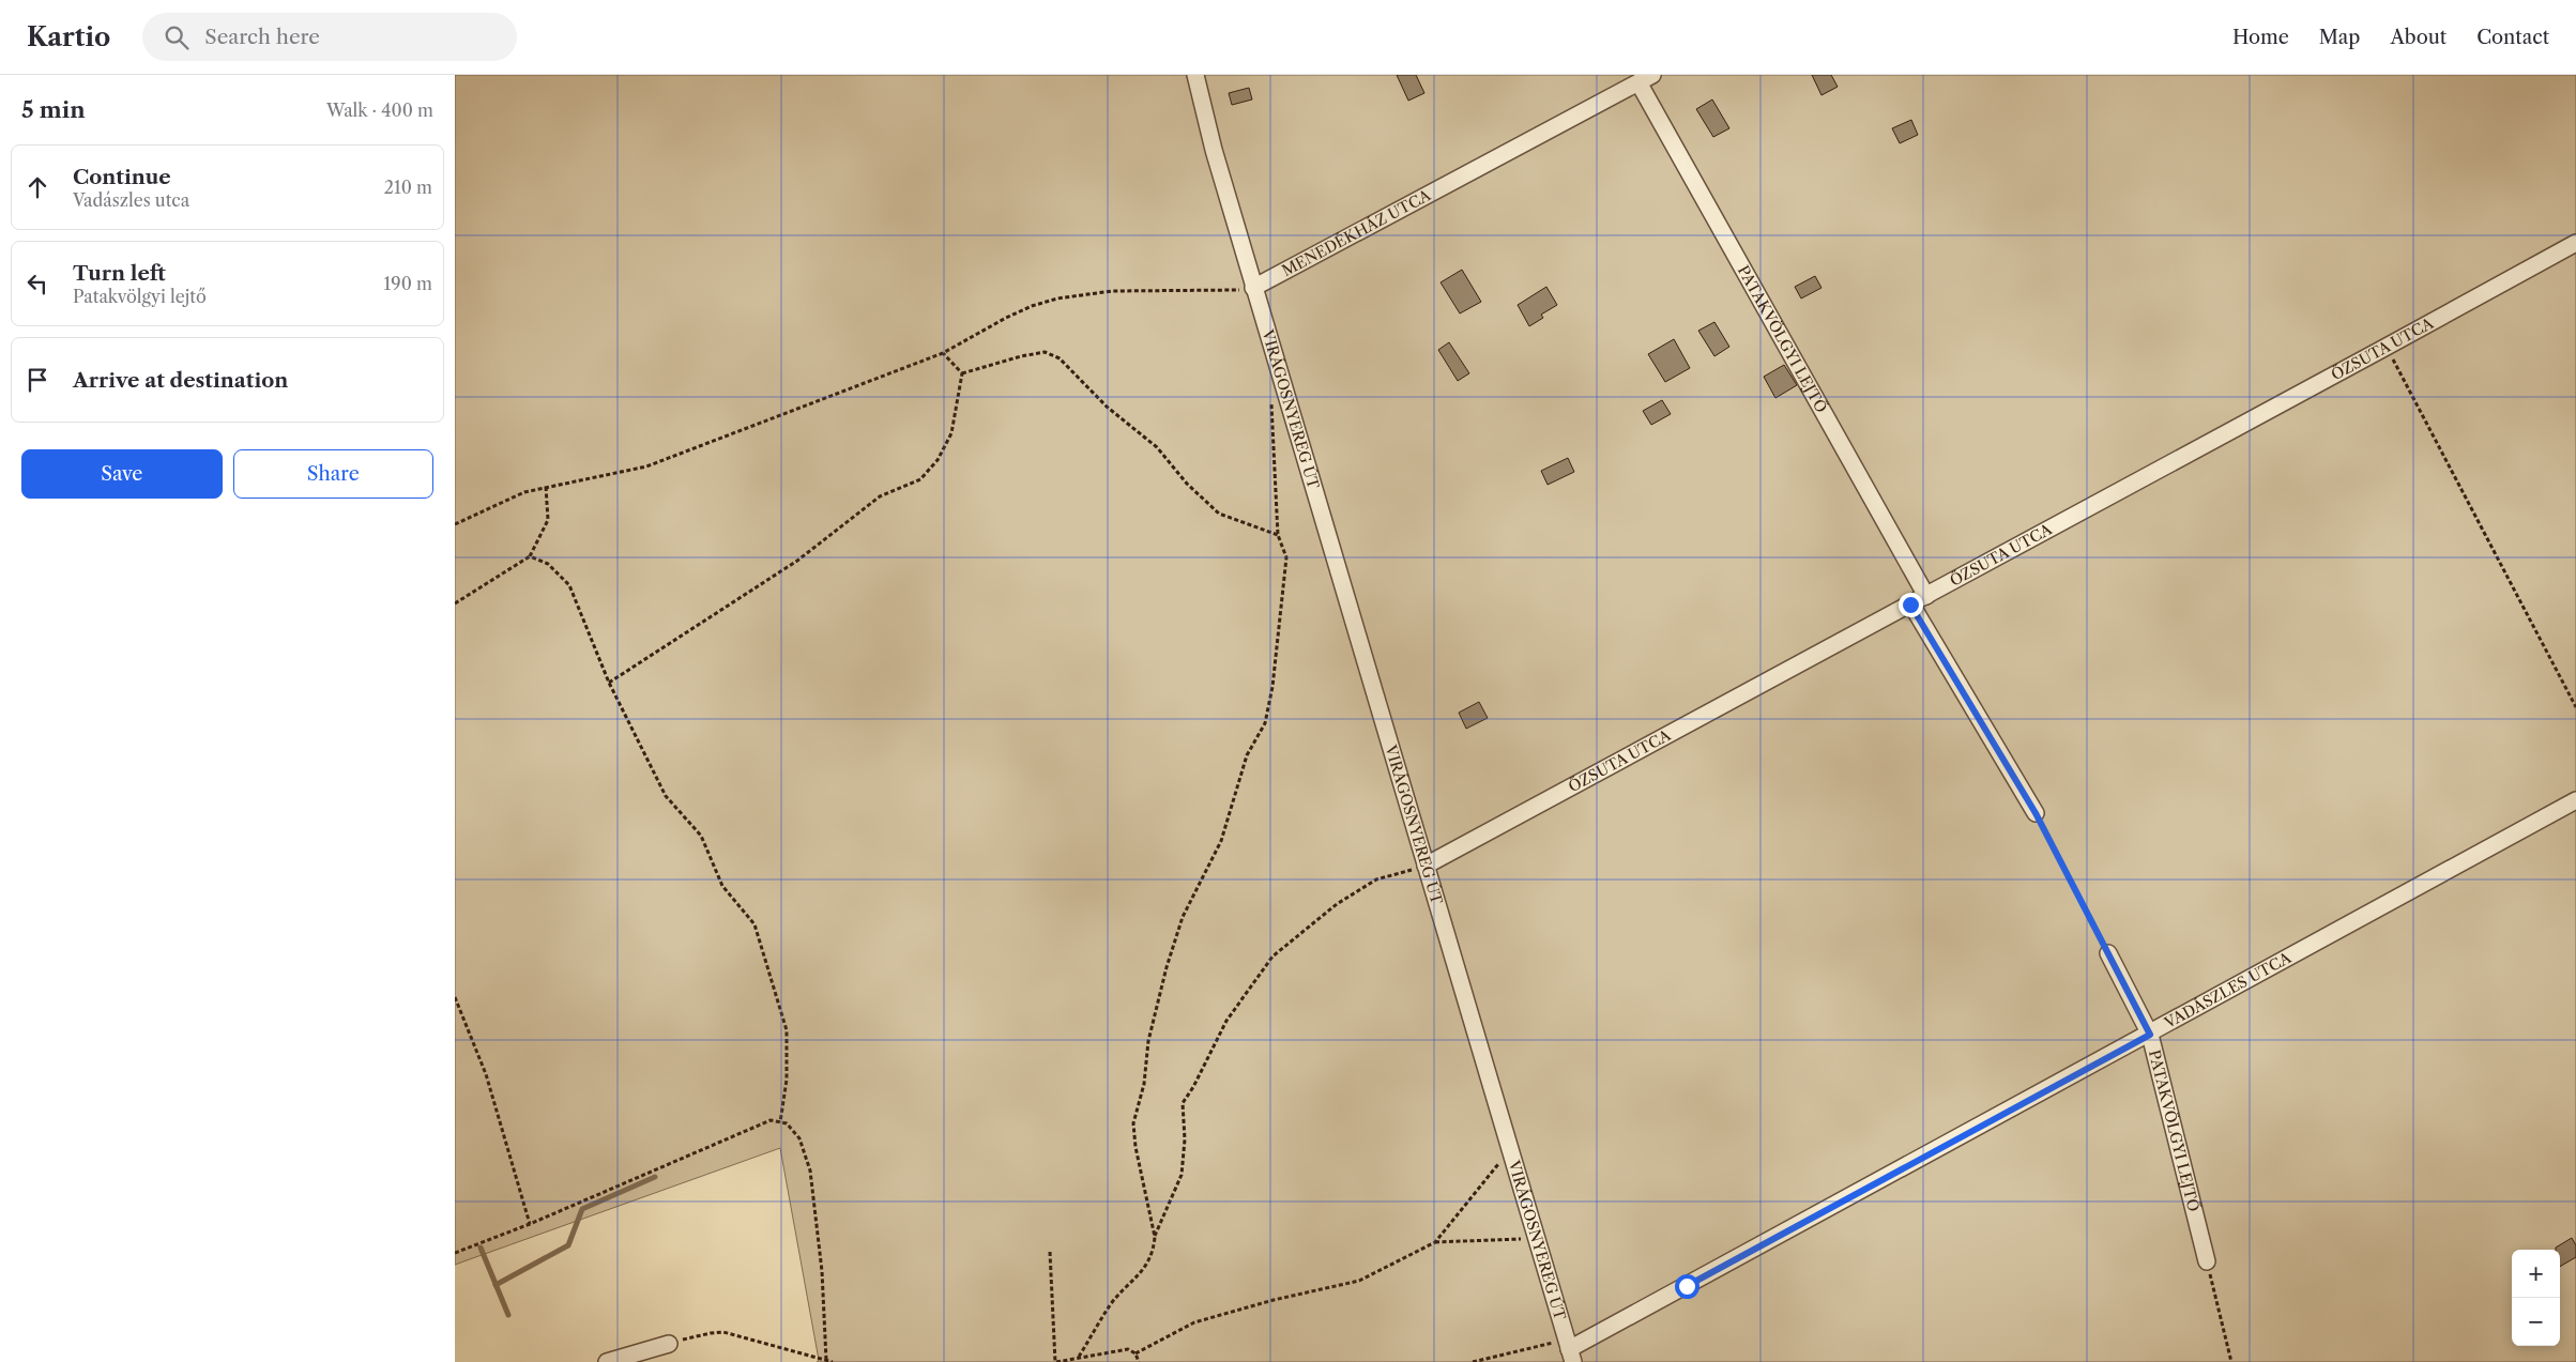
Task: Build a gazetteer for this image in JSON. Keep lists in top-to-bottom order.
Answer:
{
  "streets": {
    "street": [
      "MENEDÉKHÁZ UTCA",
      "PATAKVÖLGYI LEJTŐ",
      "ŐZSUTA UTCA",
      "VIRÁGOSNYEREG ÚT",
      "VADÁSZLES UTCA"
    ]
  },
  "crossings": [
    ["MENEDÉKHÁZ UTCA", "PATAKVÖLGYI LEJTŐ"],
    ["MENEDÉKHÁZ UTCA", "VIRÁGOSNYEREG ÚT"],
    ["PATAKVÖLGYI LEJTŐ", "ŐZSUTA UTCA"],
    ["PATAKVÖLGYI LEJTŐ", "VADÁSZLES UTCA"],
    ["ŐZSUTA UTCA", "VIRÁGOSNYEREG ÚT"],
    ["VIRÁGOSNYEREG ÚT", "VADÁSZLES UTCA"]
  ],
  "page": {
    "header": "Kartio",
    "search": "Search here",
    "nav": [
      "Home",
      "Map",
      "About",
      "Contact"
    ],
    "heading": ["5 min", "Walk · 400 m"],
    "list": [
      ["Continue", "Vadászles utca", "210 m"],
      ["Turn left", "Patakvölgyi lejtő", "190 m"],
      "Arrive at destination"
    ],
    "buttons": ["Save", "Share"],
    "map_buttons": ["+", "−"]
  }
}
